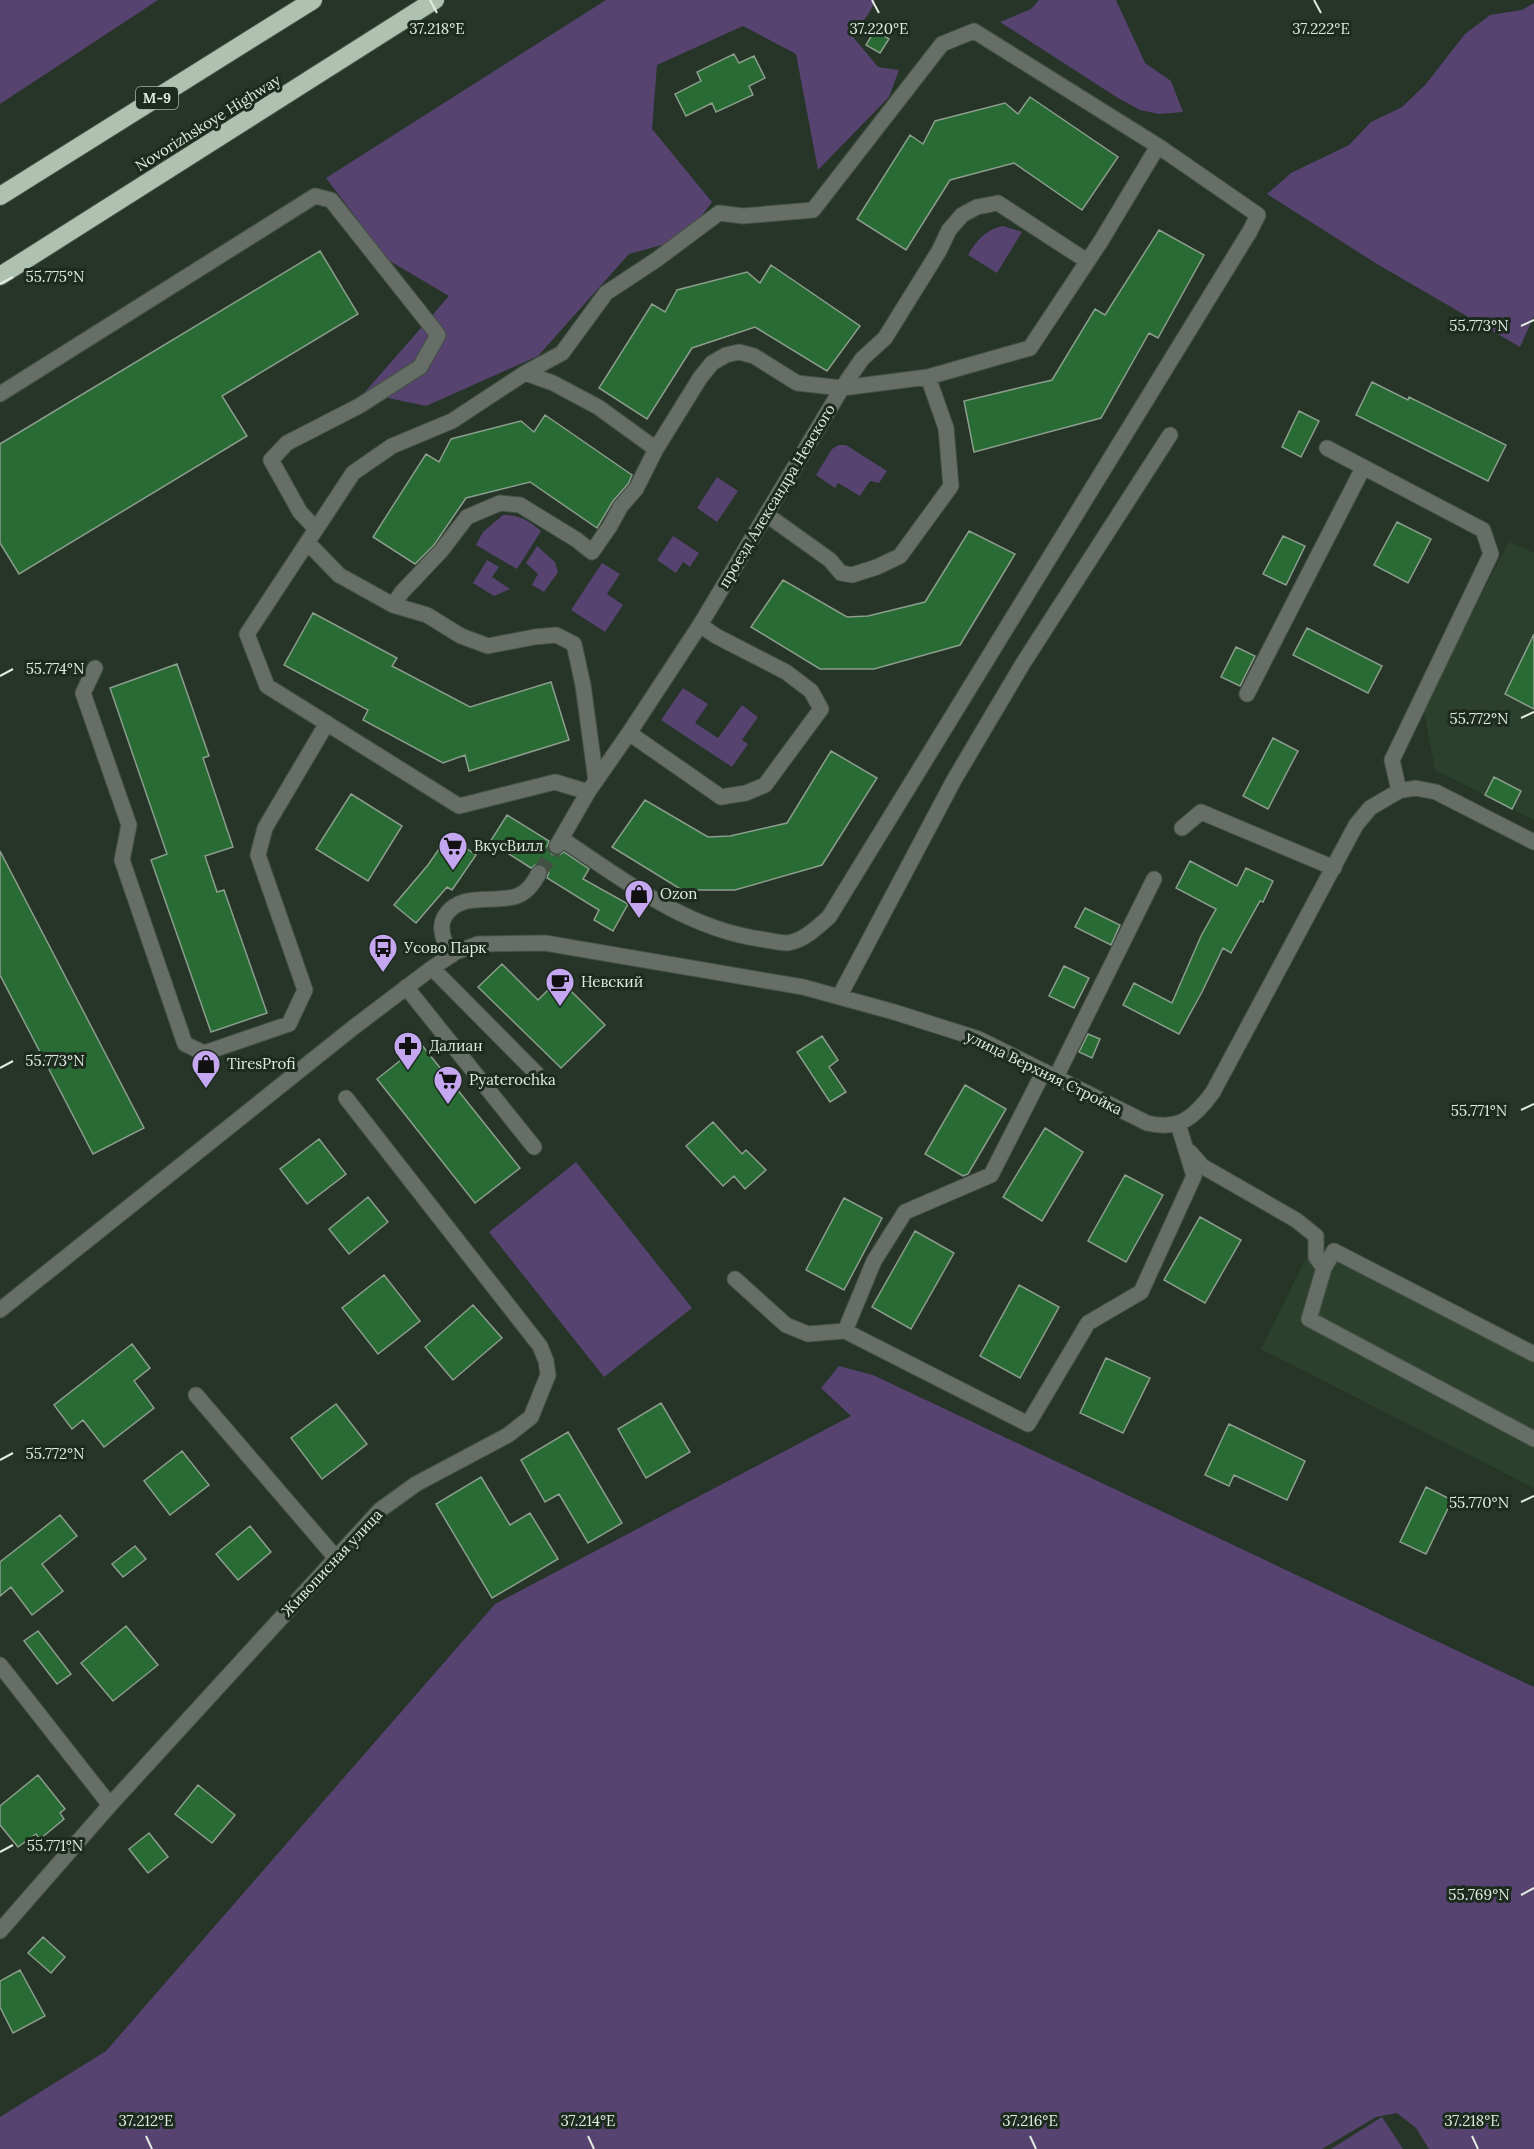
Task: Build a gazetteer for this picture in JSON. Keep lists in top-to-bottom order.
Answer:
{
  "streets": {
    "highway": ["М-9", "Novorizhskoye Highway"],
    "street": ["проезд Александра Невского", "улица Верхняя Стройка", "Живописная улица"]
  },
  "places": {
    "supermarket": ["ВкусВилл", "Pyaterochka"],
    "shop": ["Ozon", "TiresProfi"],
    "bus stop": ["Усово Парк"],
    "cafe": ["Невский"],
    "pharmacy": ["Далиан"]
  },
  "coordinates": [
    "37.220°E",
    "37.222°E",
    "37.218°E",
    "55.775°N",
    "55.773°N",
    "55.774°N",
    "55.772°N",
    "55.771°N",
    "55.770°N",
    "55.769°N",
    "37.212°E",
    "37.214°E",
    "37.216°E"
  ]
}
